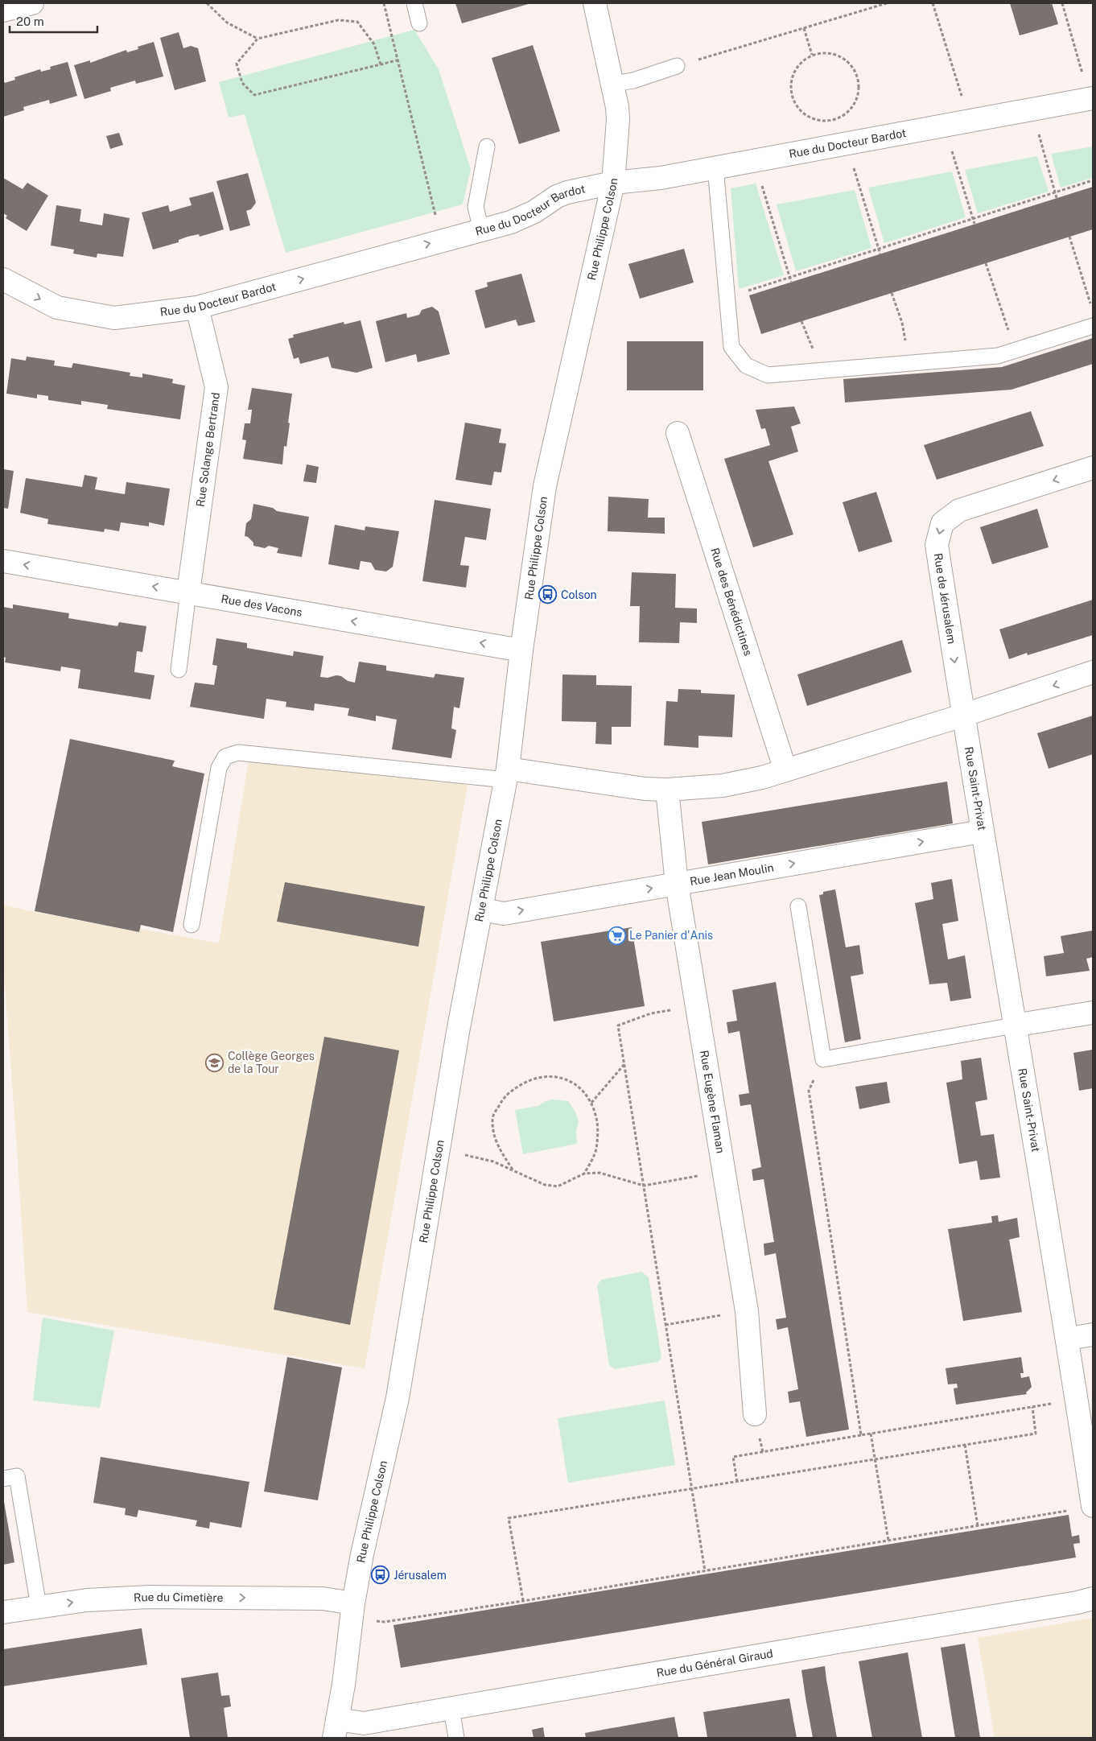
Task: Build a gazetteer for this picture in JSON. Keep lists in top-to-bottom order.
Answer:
{
  "streets": {
    "street": [
      "Rue du Docteur Bardot",
      "Rue Philippe Colson",
      "Rue Solange Bertrand",
      "Rue de Jérusalem",
      "Rue des Bénédictines",
      "Rue des Vacons",
      "Rue Saint-Privat",
      "Rue Jean Moulin",
      "Rue Eugène Flaman",
      "Rue du Cimetière",
      "Rue du Général Giraud"
    ]
  },
  "crossings": [
    ["Rue du Docteur Bardot", "Rue Philippe Colson"],
    ["Rue du Docteur Bardot", "Rue Solange Bertrand"],
    ["Rue Philippe Colson", "Rue des Vacons"],
    ["Rue Philippe Colson", "Rue Jean Moulin"],
    ["Rue Philippe Colson", "Rue du Cimetière"],
    ["Rue Philippe Colson", "Rue du Général Giraud"],
    ["Rue Solange Bertrand", "Rue des Vacons"],
    ["Rue de Jérusalem", "Rue Saint-Privat"],
    ["Rue Saint-Privat", "Rue Jean Moulin"],
    ["Rue Jean Moulin", "Rue Eugène Flaman"]
  ],
  "one_way": ["Rue du Docteur Bardot", "Rue des Vacons", "Rue du Cimetière"],
  "places": {
    "bus stop": ["Colson", "Jérusalem"],
    "supermarket": ["Le Panier d'Anis"],
    "school or university": ["Collège Georges de la Tour"]
  },
  "scale_bar": "20 m"
}
